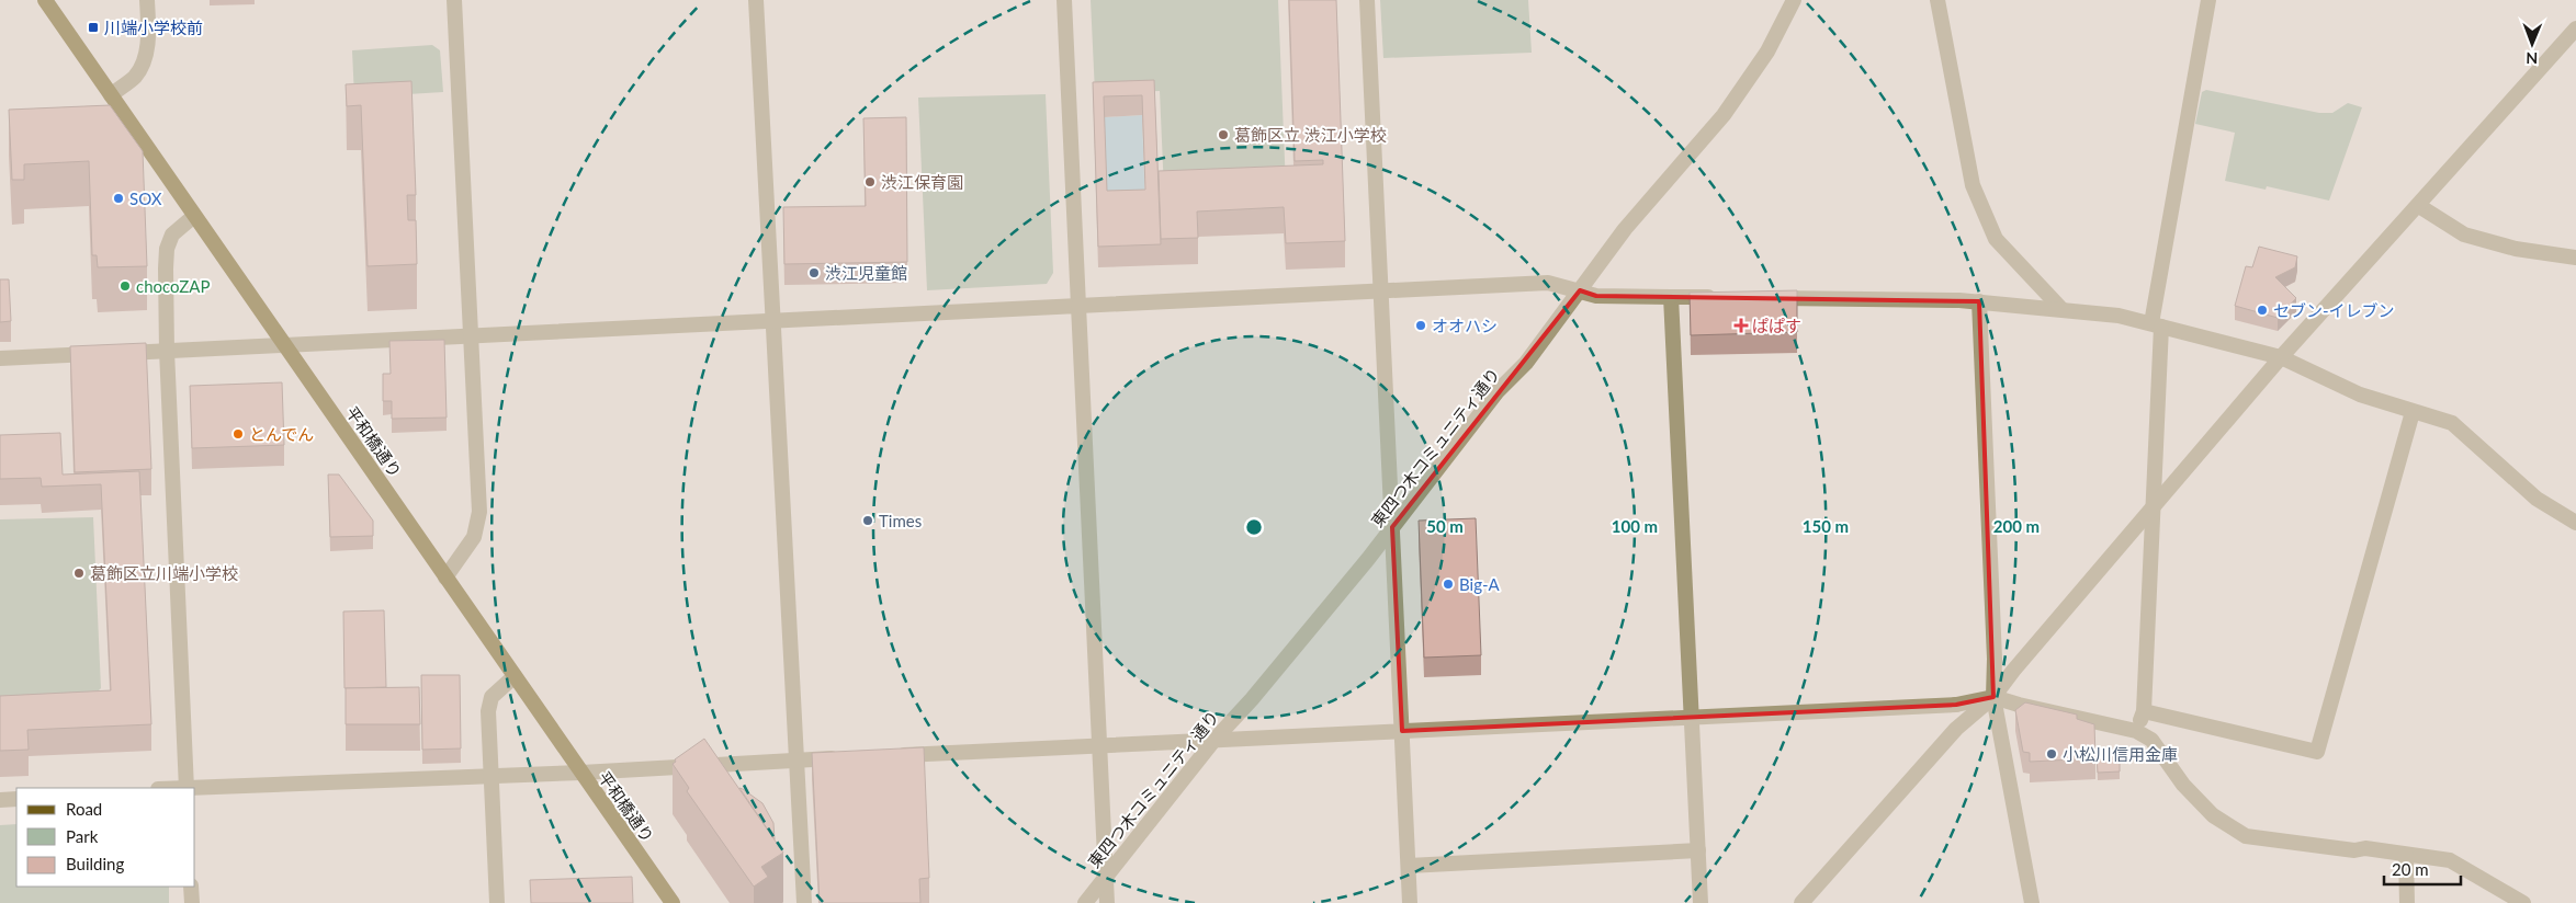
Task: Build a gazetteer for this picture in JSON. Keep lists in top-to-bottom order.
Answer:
{
  "streets": {
    "main road": ["平和橋通り"],
    "street": ["東四つ木コミュニティ通り"]
  },
  "places": {
    "transit": ["川端小学校前"],
    "other": [
      "葛飾区立 渋江小学校",
      "渋江保育園",
      "SOX",
      "渋江児童館",
      "chocoZAP",
      "セブン-イレブン",
      "オオハシ",
      "とんでん",
      "Times",
      "葛飾区立川端小学校",
      "Big-A",
      "小松川信用金庫"
    ],
    "health": ["ぱぱす"]
  },
  "legend": ["Road", "Park", "Building"],
  "scale_bar": "20 m",
  "north": "bottom",
  "rings": [
    "50 m",
    "100 m",
    "150 m",
    "200 m"
  ]
}
